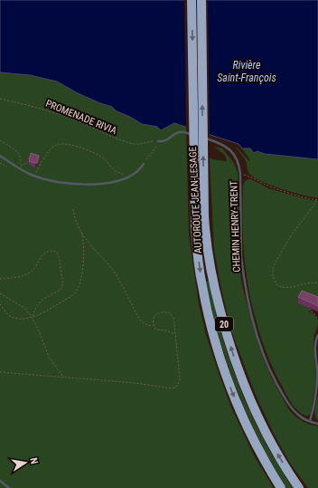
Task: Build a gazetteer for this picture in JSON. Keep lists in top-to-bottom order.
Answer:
{
  "streets": {
    "highway": ["AUTOROUTE JEAN-LESAGE", "20"],
    "lane": ["CHEMIN HENRY-TRENT"],
    "path": ["PROMENADE RIVIA"]
  },
  "crossings": [
    ["PROMENADE RIVIA", "CHEMIN HENRY-TRENT"]
  ],
  "water": ["Rivière Saint-François"],
  "north": "right"
}
